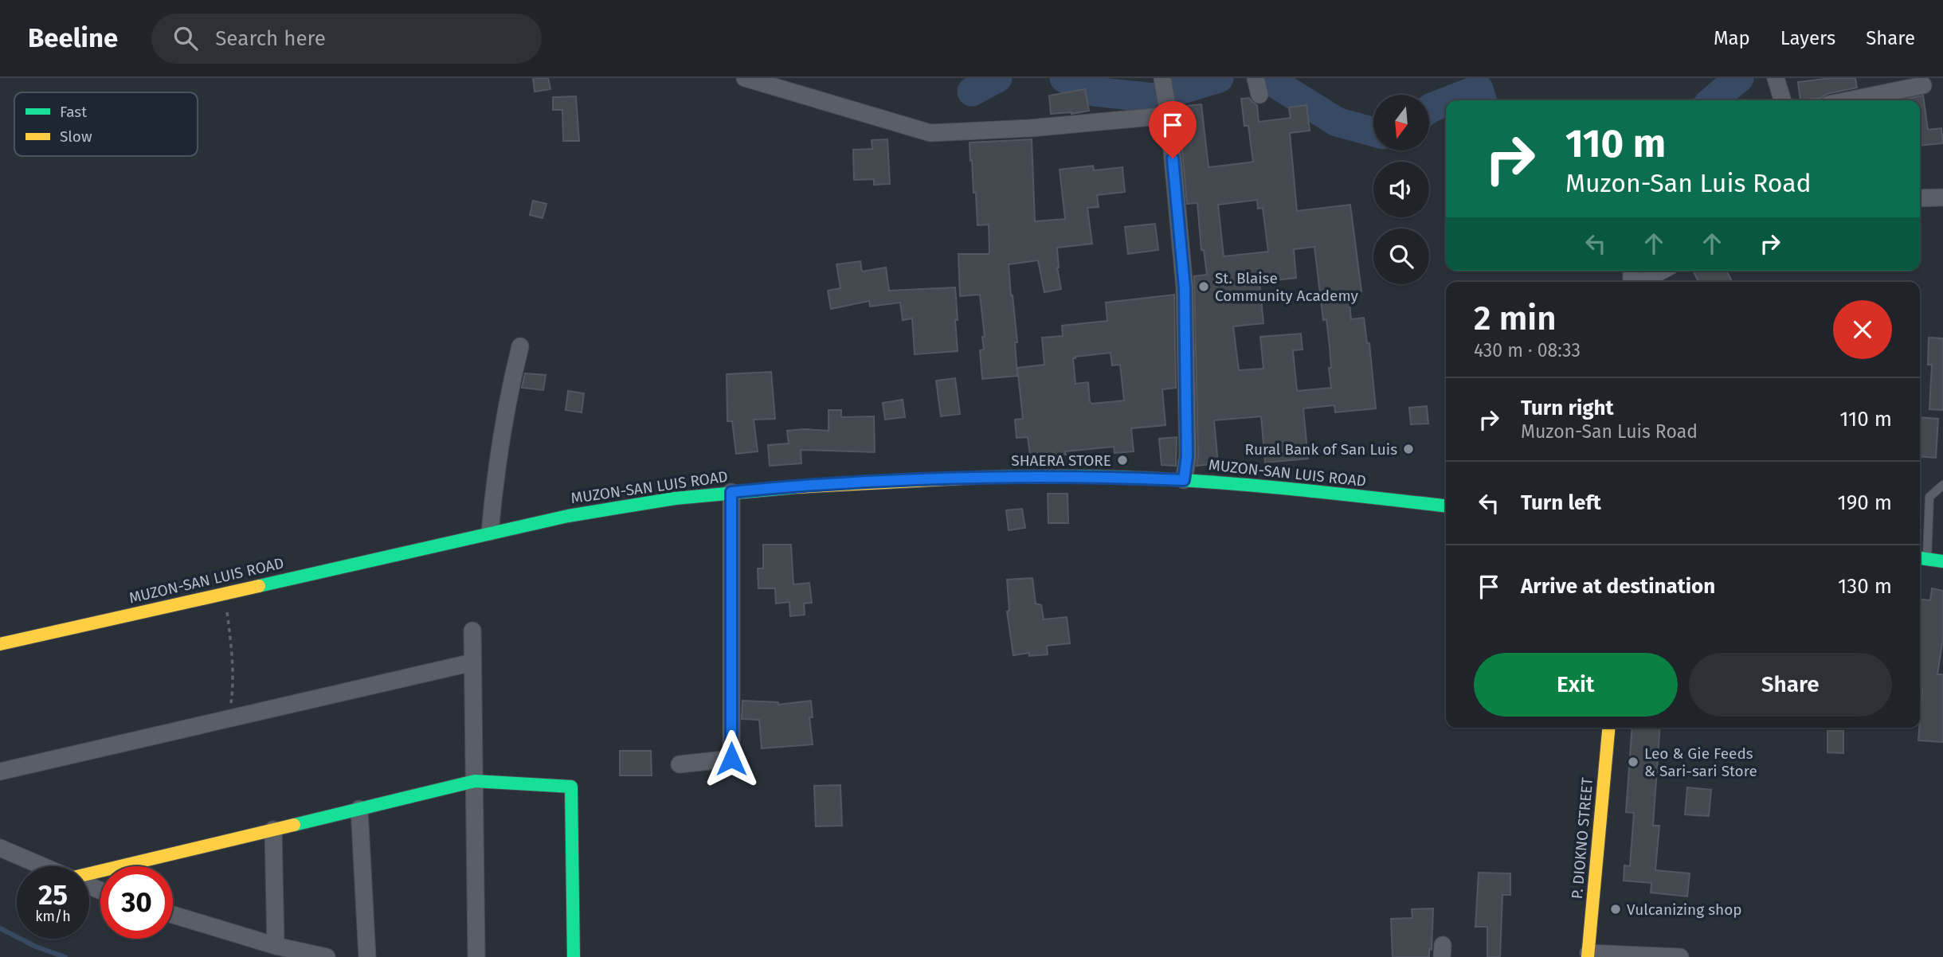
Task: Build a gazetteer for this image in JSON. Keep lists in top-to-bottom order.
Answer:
{
  "streets": {
    "main road": ["MUZON-SAN LUIS ROAD", "P. DIOKNO STREET"]
  },
  "places": [
    "St. Blaise Community Academy",
    "Rural Bank of San Luis",
    "SHAERA STORE",
    "Leo & Gie Feeds & Sari-sari Store",
    "Vulcanizing shop"
  ],
  "legend": ["Fast", "Slow"],
  "north": "bottom",
  "page": {
    "header": "Beeline",
    "search": "Search here",
    "nav": ["Map", "Layers", "Share"],
    "turn": ["110 m", "Muzon-San Luis Road"],
    "heading": ["2 min", "430 m · 08:33"],
    "list": [
      {
        "name": "Turn right",
        "note": "Muzon-San Luis Road",
        "value": "110 m"
      },
      {
        "name": "Turn left",
        "value": "190 m"
      },
      {
        "name": "Arrive at destination",
        "value": "130 m"
      }
    ],
    "buttons": ["Exit", "Share"],
    "speed": "25 km/h",
    "limit": "30"
  }
}
